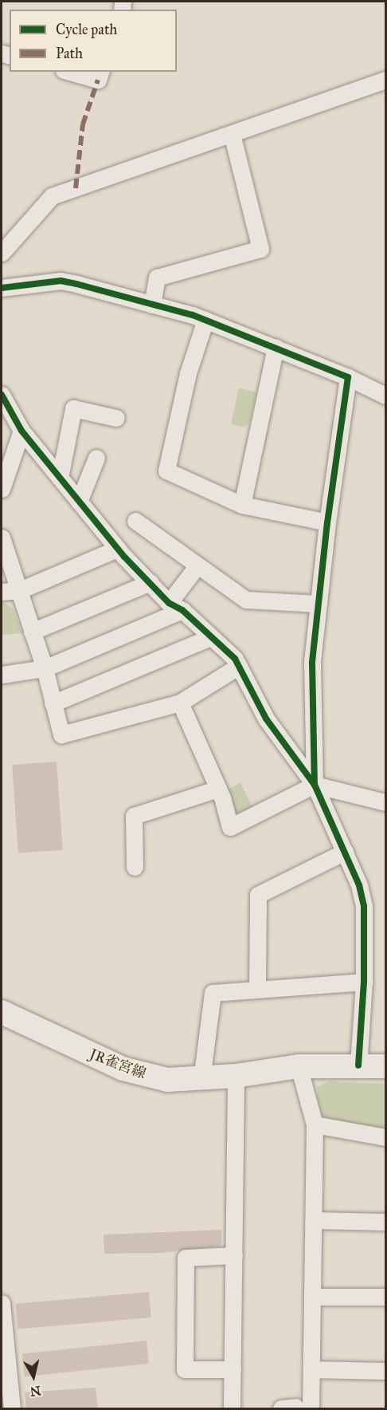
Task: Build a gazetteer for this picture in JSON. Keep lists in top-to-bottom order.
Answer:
{
  "streets": {
    "street": ["JR雀宮線"]
  },
  "legend": ["Cycle path", "Path"],
  "north": "bottom"
}
